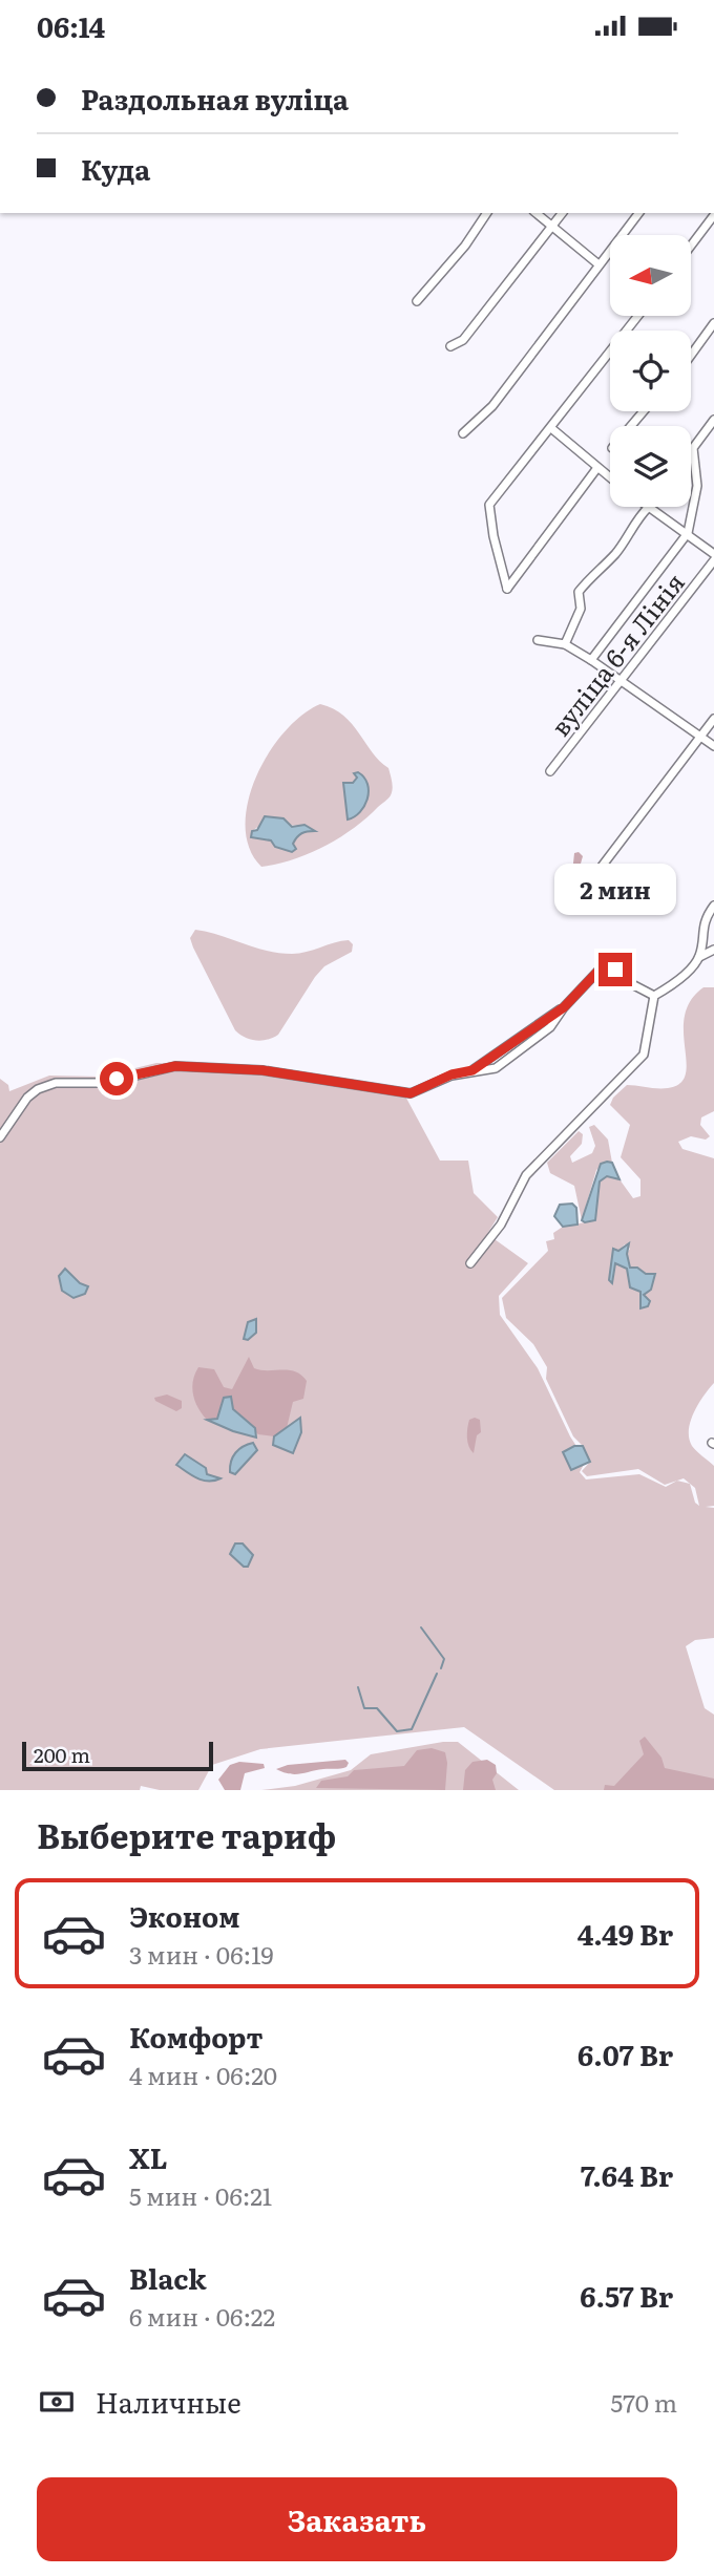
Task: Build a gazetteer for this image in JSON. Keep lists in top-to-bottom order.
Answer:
{
  "streets": {
    "street": ["вуліца 6-я Лінія"]
  },
  "scale_bar": "200 m",
  "north": "left",
  "page": {
    "status": "06:14",
    "banner": ["Раздольная вуліца", "Куда"],
    "bubble": "2 мин",
    "scale": "200 m",
    "heading": "Выберите тариф",
    "list": [
      {
        "name": "Эконом",
        "note": "3 мин · 06:19",
        "value": "4.49 Br"
      },
      {
        "name": "Комфорт",
        "note": "4 мин · 06:20",
        "value": "6.07 Br"
      },
      {
        "name": "XL",
        "note": "5 мин · 06:21",
        "value": "7.64 Br"
      },
      {
        "name": "Black",
        "note": "6 мин · 06:22",
        "value": "6.57 Br"
      }
    ],
    "pay": ["Наличные", "570 m"],
    "buttons": "Заказать"
  }
}
